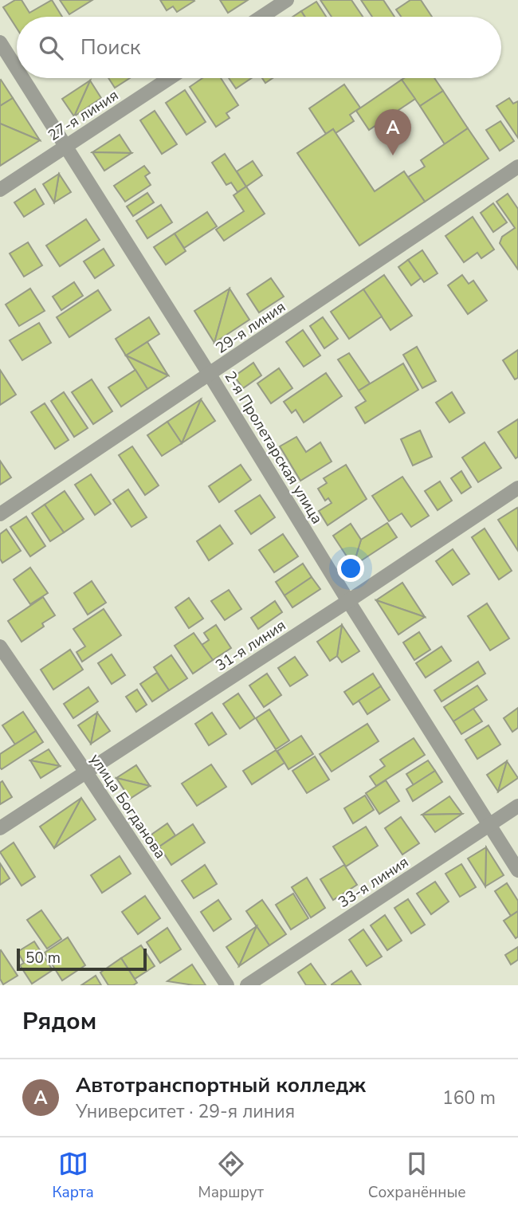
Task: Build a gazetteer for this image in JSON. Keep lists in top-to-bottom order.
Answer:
{
  "streets": {
    "street": [
      "27-я линия",
      "29-я линия",
      "2-я Пролетарская улица",
      "31-я линия",
      "улица Богданова",
      "33-я линия"
    ]
  },
  "crossings": [
    ["27-я линия", "2-я Пролетарская улица"],
    ["29-я линия", "2-я Пролетарская улица"],
    ["2-я Пролетарская улица", "31-я линия"],
    ["2-я Пролетарская улица", "33-я линия"],
    ["31-я линия", "улица Богданова"]
  ],
  "scale_bar": "50 m",
  "page": {
    "search": "Поиск",
    "pins": "A",
    "scale": "50 m",
    "heading": "Рядом",
    "list": [
      {
        "mark": "A",
        "name": "Автотранспортный колледж",
        "note": "Университет · 29-я линия",
        "value": "160 m"
      }
    ],
    "nav": ["Карта", "Маршрут", "Сохранённые"]
  }
}
